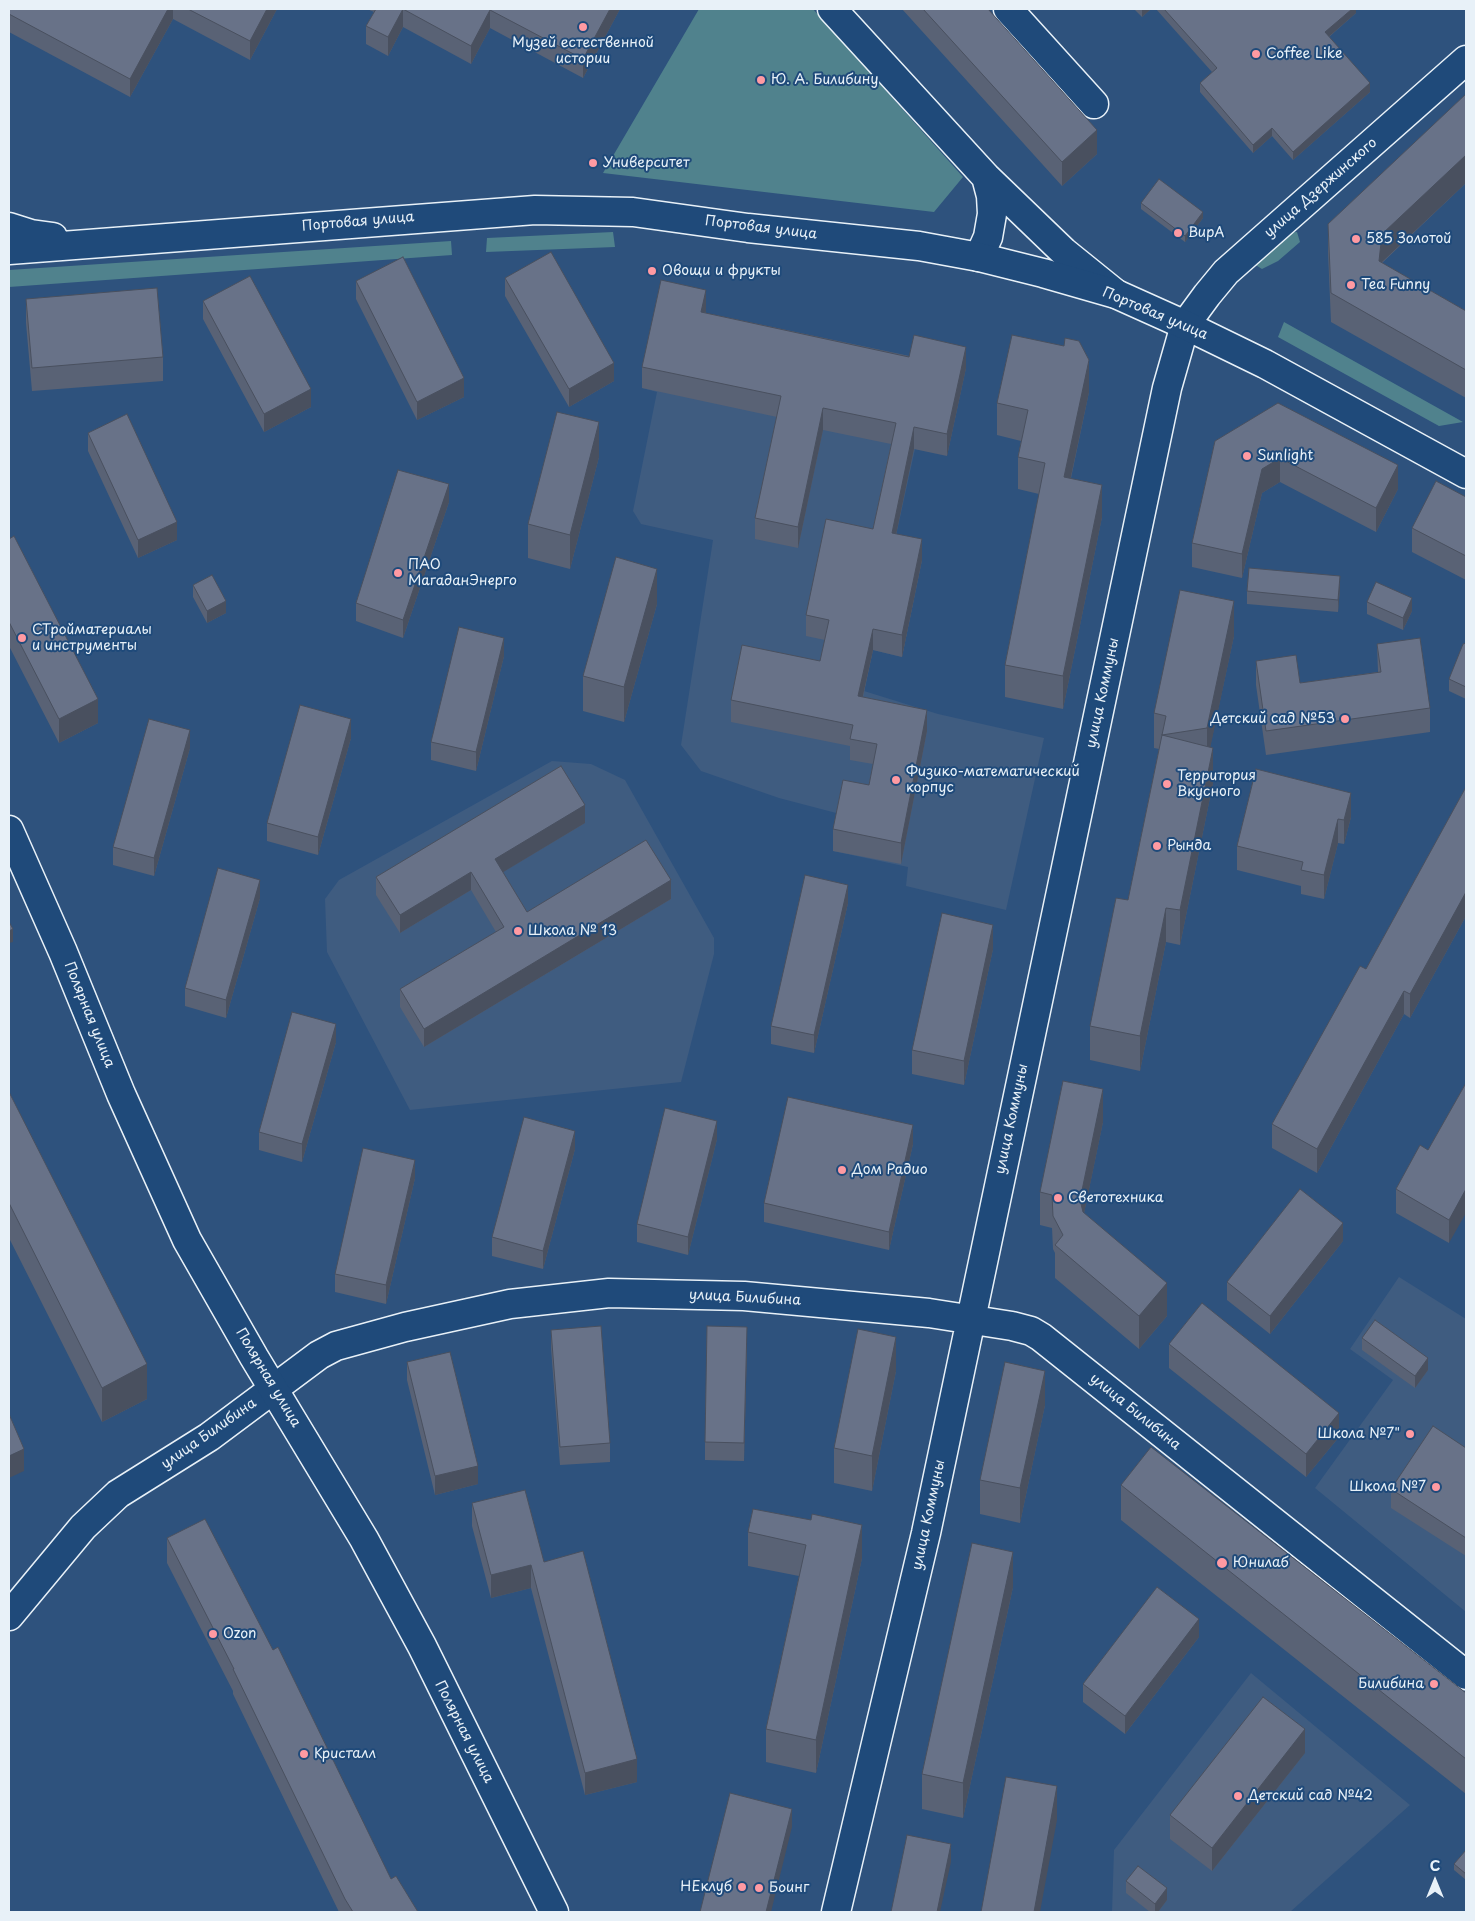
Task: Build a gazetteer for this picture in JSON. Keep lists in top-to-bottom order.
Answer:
{
  "streets": {
    "street": [
      "улица Дзержинского",
      "Портовая улица",
      "улица Коммуны",
      "Полярная улица",
      "улица Билибина"
    ]
  },
  "crossings": [
    ["улица Дзержинского", "Портовая улица"],
    ["улица Дзержинского", "улица Коммуны"],
    ["Портовая улица", "улица Коммуны"],
    ["улица Коммуны", "улица Билибина"],
    ["Полярная улица", "улица Билибина"]
  ],
  "places": [
    "Музей естественной истории",
    "Coffee Like",
    "Ю. А. Билибину",
    "Университет",
    "ВирА",
    "585 Золотой",
    "Овощи и фрукты",
    "Tea Funny",
    "Sunlight",
    "ПАО МагаданЭнерго",
    "СТройматериалы и инструменты",
    "Детский сад №53",
    "Физико-математический корпус",
    "Территория Вкусного",
    "Рында",
    "Школа № 13",
    "Дом Радио",
    "Светотехника",
    "Школа №7\"",
    "Школа №7",
    "Юнилаб",
    "Ozon",
    "Билибина",
    "Кристалл",
    "Детский сад №42",
    "НЕклуб",
    "Боинг"
  ],
  "north": "top"
}
